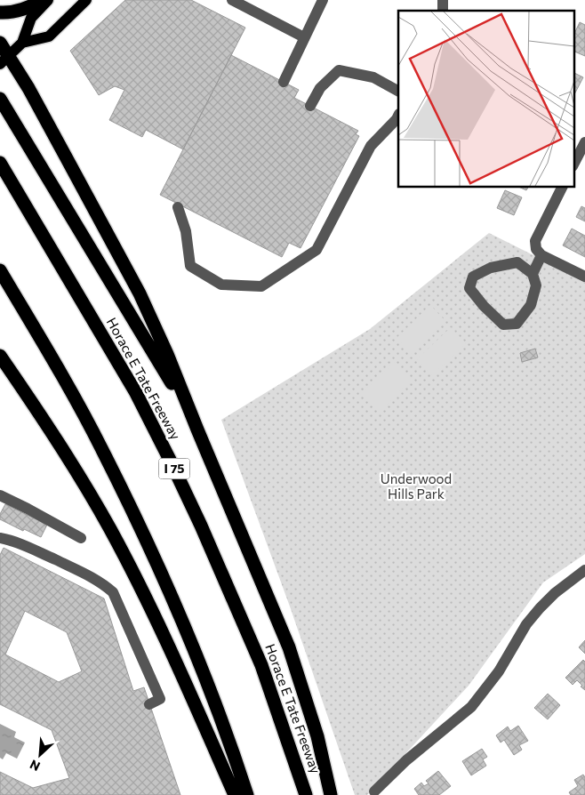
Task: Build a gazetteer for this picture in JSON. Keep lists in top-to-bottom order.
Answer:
{
  "streets": {
    "highway": ["Horace E Tate Freeway", "I 75"]
  },
  "parks": ["Underwood Hills Park"],
  "north": "bottom left"
}
